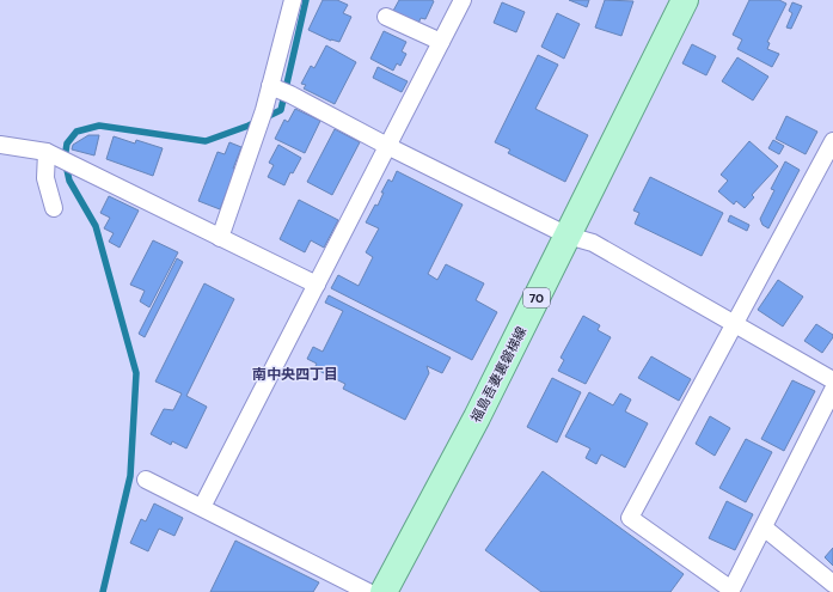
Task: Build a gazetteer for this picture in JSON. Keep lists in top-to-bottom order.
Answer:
{
  "streets": {
    "main road": ["70", "福島吾妻裏磐梯線"]
  },
  "districts": ["南中央四丁目"]
}
